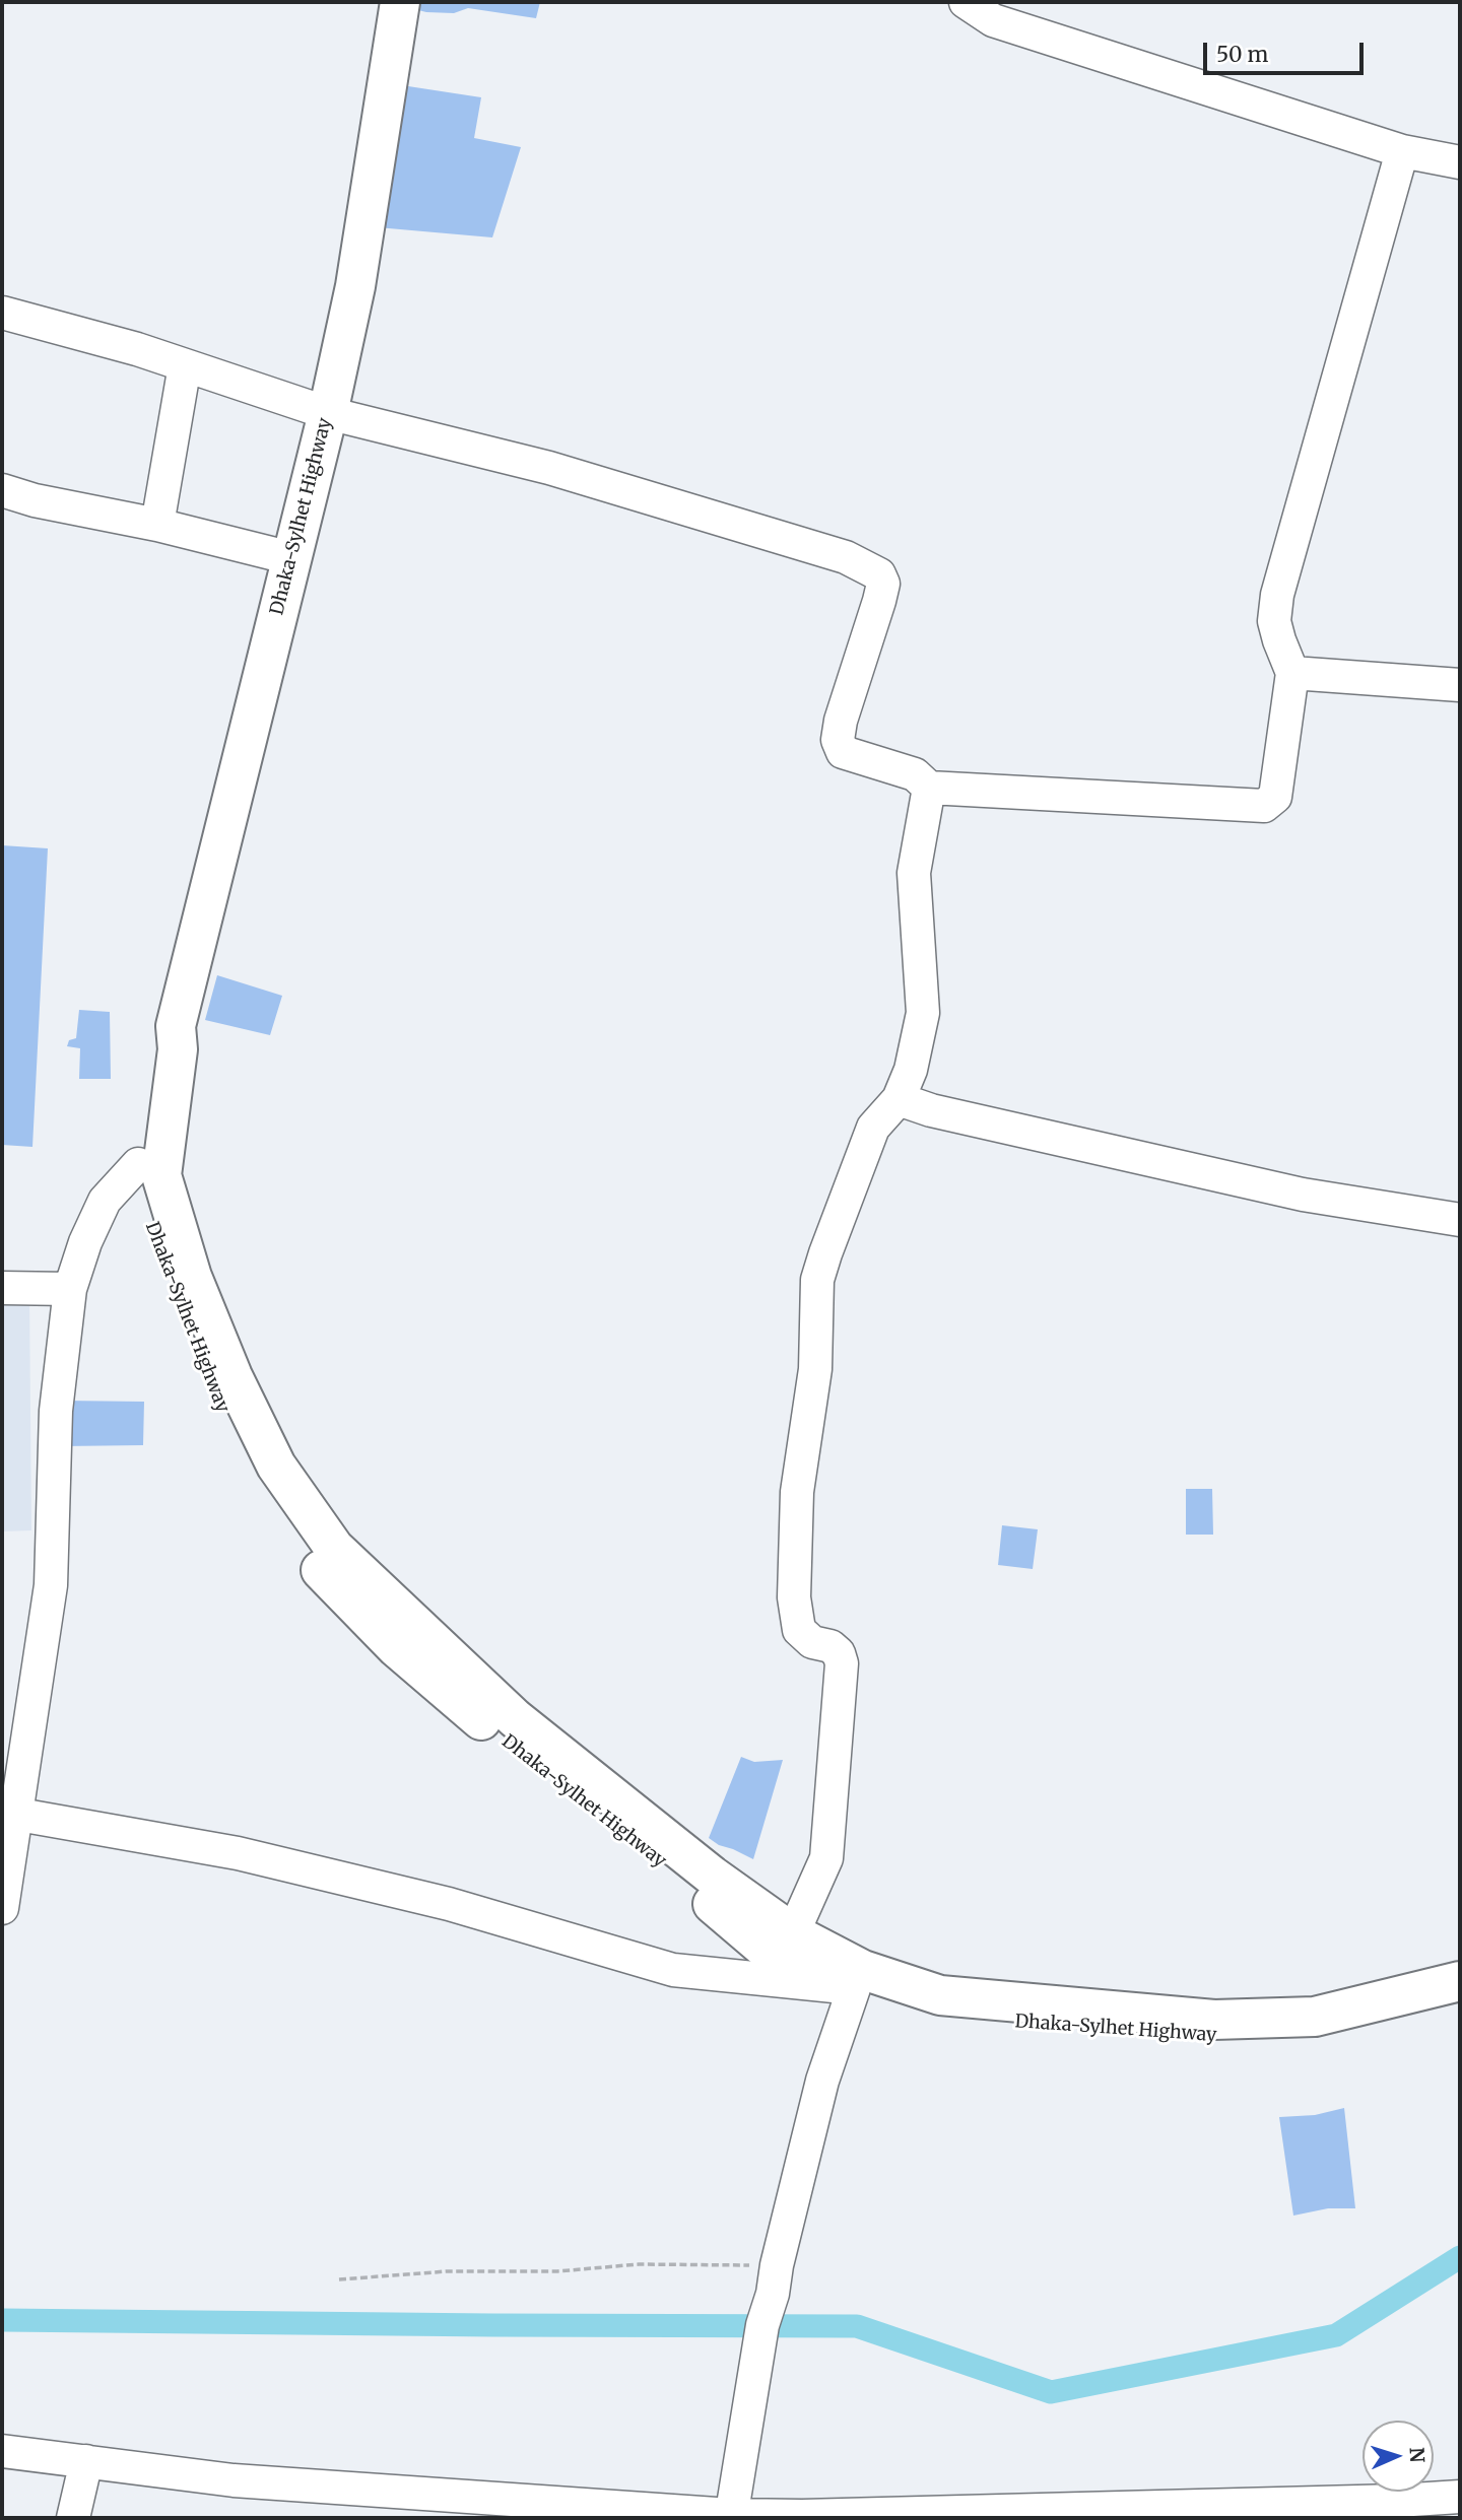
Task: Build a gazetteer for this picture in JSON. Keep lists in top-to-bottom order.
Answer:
{
  "streets": {
    "highway": ["Dhaka-Sylhet Highway"]
  },
  "scale_bar": "50 m",
  "north": "right"
}
